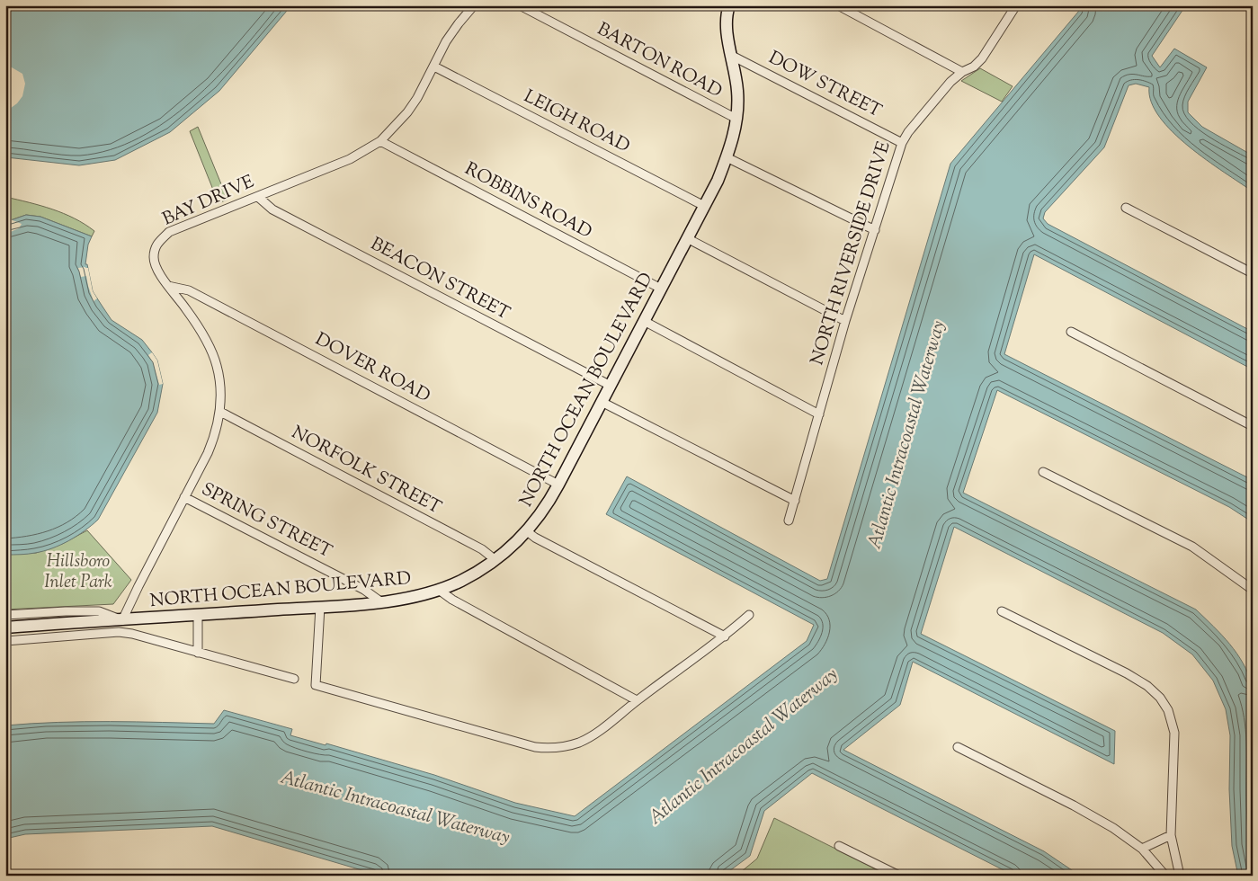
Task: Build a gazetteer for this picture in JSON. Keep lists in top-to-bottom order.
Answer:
{
  "streets": {
    "main road": ["NORTH OCEAN BOULEVARD"],
    "street": [
      "BARTON ROAD",
      "DOW STREET",
      "LEIGH ROAD",
      "BAY DRIVE",
      "ROBBINS ROAD",
      "NORTH RIVERSIDE DRIVE",
      "BEACON STREET",
      "DOVER ROAD",
      "NORFOLK STREET",
      "SPRING STREET"
    ]
  },
  "crossings": [
    ["BARTON ROAD", "NORTH OCEAN BOULEVARD"],
    ["DOW STREET", "NORTH RIVERSIDE DRIVE"],
    ["DOW STREET", "NORTH OCEAN BOULEVARD"],
    ["LEIGH ROAD", "BAY DRIVE"],
    ["LEIGH ROAD", "NORTH OCEAN BOULEVARD"],
    ["BAY DRIVE", "ROBBINS ROAD"],
    ["BAY DRIVE", "BEACON STREET"],
    ["BAY DRIVE", "DOVER ROAD"],
    ["BAY DRIVE", "NORTH OCEAN BOULEVARD"],
    ["BAY DRIVE", "NORFOLK STREET"],
    ["BAY DRIVE", "SPRING STREET"],
    ["ROBBINS ROAD", "NORTH OCEAN BOULEVARD"],
    ["BEACON STREET", "NORTH OCEAN BOULEVARD"],
    ["DOVER ROAD", "NORTH OCEAN BOULEVARD"],
    ["NORTH OCEAN BOULEVARD", "NORFOLK STREET"],
    ["NORTH OCEAN BOULEVARD", "SPRING STREET"]
  ],
  "water": ["Atlantic Intracoastal Waterway"],
  "parks": ["Hillsboro Inlet Park"]
}
